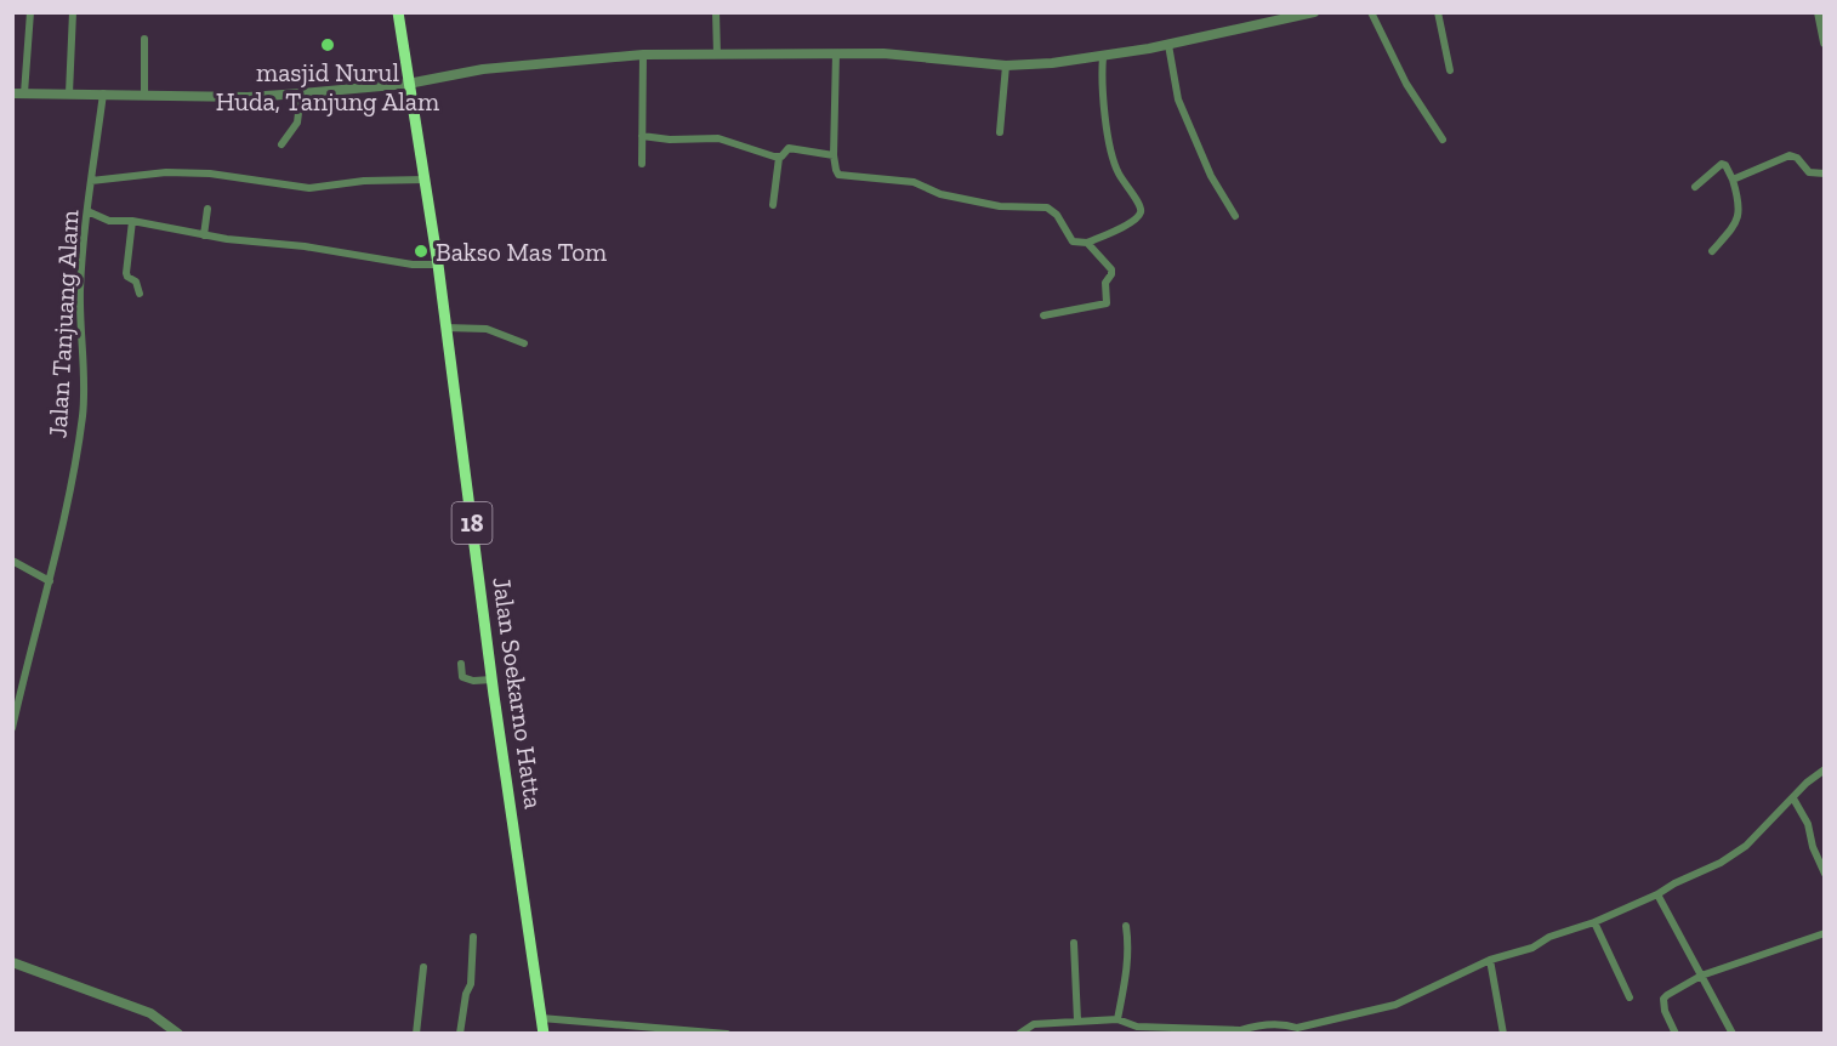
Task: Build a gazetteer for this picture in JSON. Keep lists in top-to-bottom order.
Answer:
{
  "streets": {
    "highway": ["18", "Jalan Soekarno Hatta"],
    "street": ["Jalan Tanjuang Alam"]
  },
  "places": ["masjid Nurul Huda, Tanjung Alam", "Bakso Mas Tom"]
}
